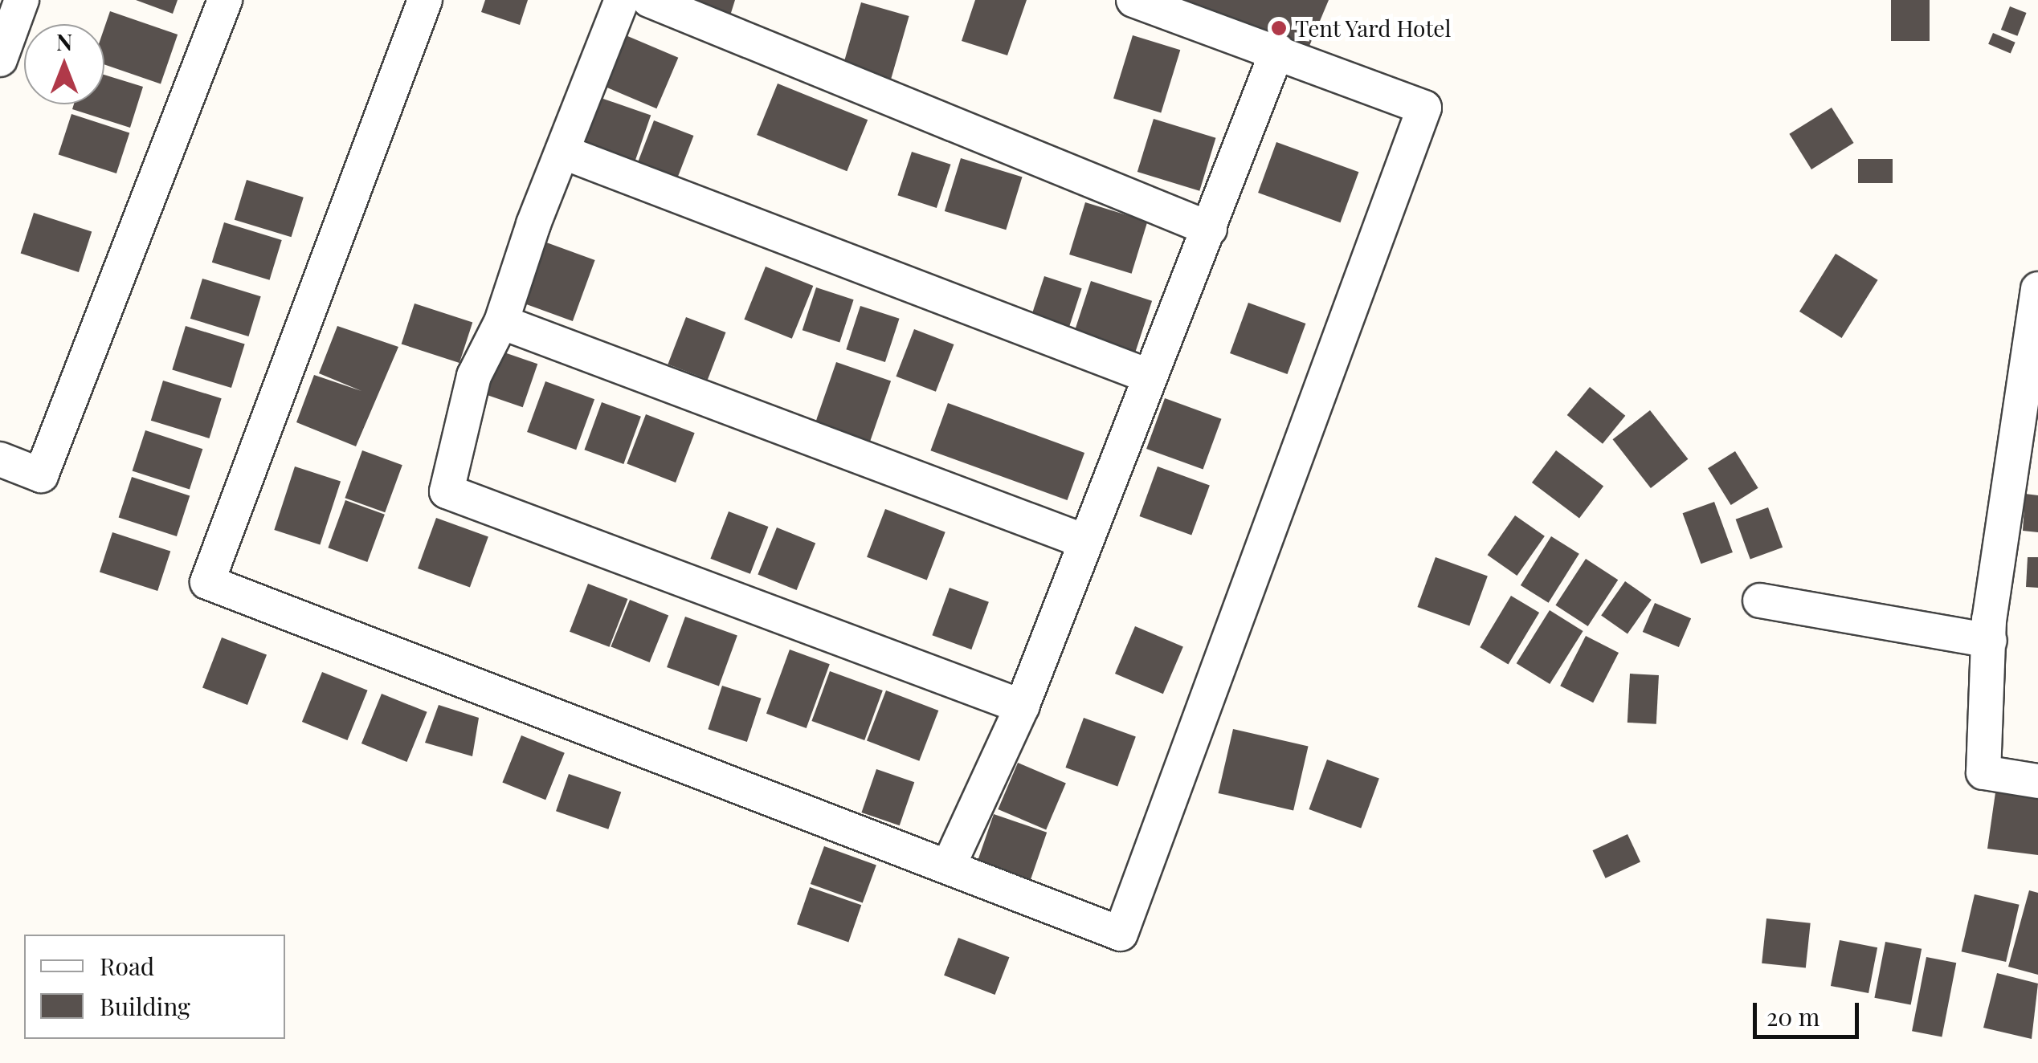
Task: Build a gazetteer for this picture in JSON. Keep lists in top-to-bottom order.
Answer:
{
  "places": ["Tent Yard Hotel"],
  "legend": ["Road", "Building"],
  "scale_bar": "20 m",
  "north": "top"
}
